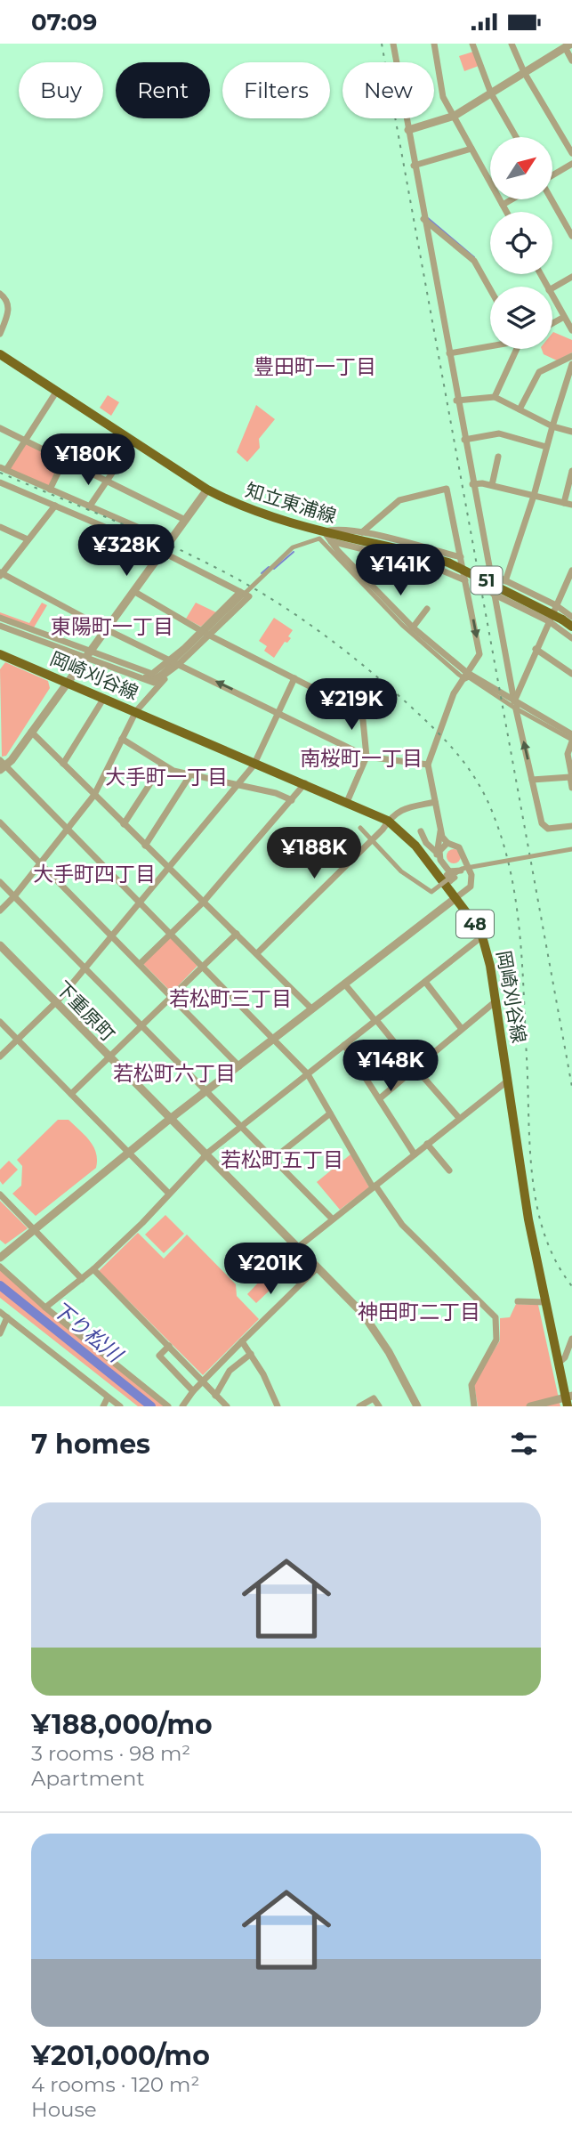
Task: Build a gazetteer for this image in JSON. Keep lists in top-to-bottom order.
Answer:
{
  "streets": {
    "main road": [
      "知立東浦線",
      "51",
      "岡崎刈谷線",
      "48"
    ],
    "street": ["下重原町"]
  },
  "districts": [
    "豊田町一丁目",
    "東陽町一丁目",
    "南桜町一丁目",
    "大手町一丁目",
    "大手町四丁目",
    "若松町三丁目",
    "若松町六丁目",
    "若松町五丁目",
    "神田町二丁目"
  ],
  "water": ["下り松川"],
  "north": "top right",
  "page": {
    "status": "07:09",
    "chip": [
      "Buy",
      "Rent",
      "Filters",
      "New"
    ],
    "price": [
      "¥180K",
      "¥328K",
      "¥141K",
      "¥219K",
      "¥188K",
      "¥148K",
      "¥201K"
    ],
    "heading": "7 homes",
    "list": [
      {
        "name": "¥188,000/mo",
        "note": "3 rooms · 98 m² · Apartment"
      },
      {
        "name": "¥201,000/mo",
        "note": "4 rooms · 120 m² · House"
      }
    ]
  }
}
